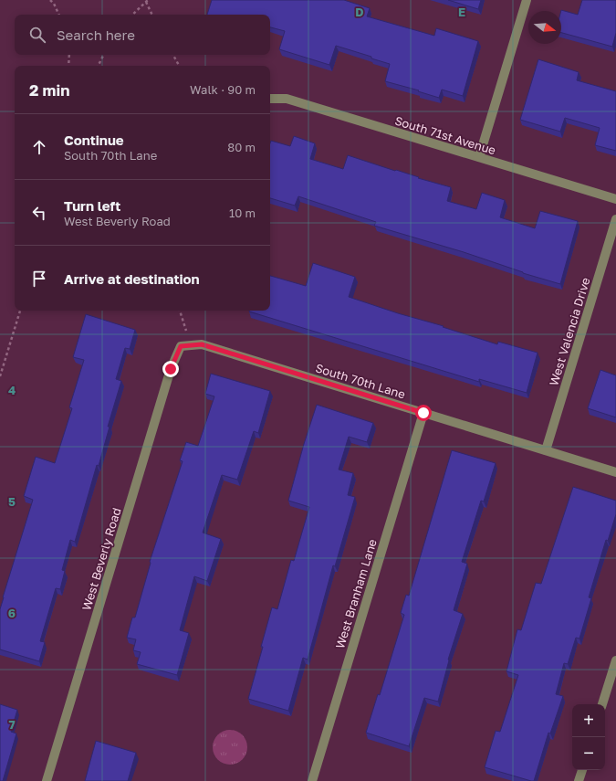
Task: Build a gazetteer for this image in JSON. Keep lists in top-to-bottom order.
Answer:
{
  "streets": {
    "street": [
      "South 71st Avenue",
      "West Valencia Drive",
      "South 70th Lane",
      "West Beverly Road",
      "West Branham Lane"
    ]
  },
  "crossings": [
    ["West Valencia Drive", "South 70th Lane"],
    ["South 70th Lane", "West Beverly Road"],
    ["South 70th Lane", "West Branham Lane"]
  ],
  "north": "right",
  "page": {
    "search": "Search here",
    "heading": ["2 min", "Walk · 90 m"],
    "list": [
      ["Continue", "South 70th Lane", "80 m"],
      ["Turn left", "West Beverly Road", "10 m"],
      "Arrive at destination"
    ],
    "map_buttons": ["+", "−"]
  },
  "grid": {
    "columns": ["D", "E"],
    "rows": [
      "4",
      "5",
      "6",
      "7"
    ]
  }
}
